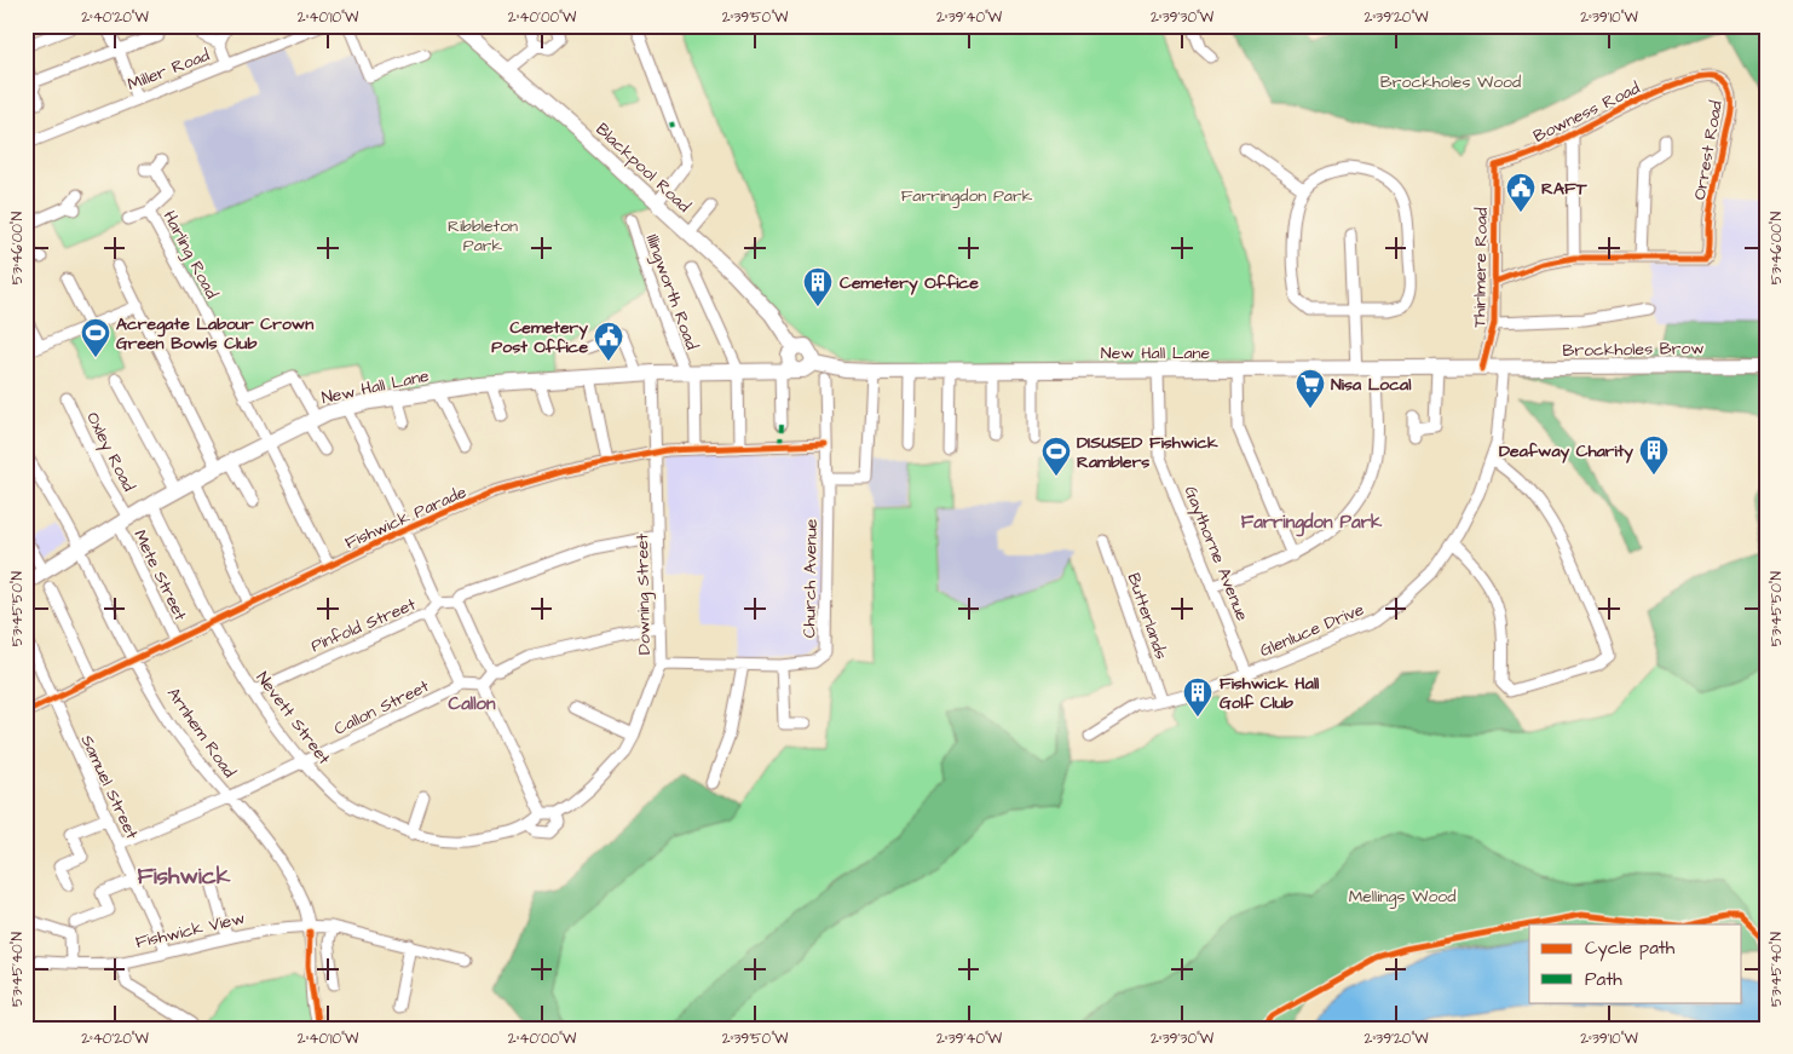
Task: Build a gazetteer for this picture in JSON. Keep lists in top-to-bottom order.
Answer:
{
  "streets": {
    "highway": ["Blackpool Road", "Brockholes Brow", "New Hall Lane"],
    "street": [
      "Miller Road",
      "Bowness Road",
      "Orrest Road",
      "Harling Road",
      "Thirlmere Road",
      "Illingworth Road",
      "Oxley Road",
      "Fishwick Parade",
      "Gaythorne Avenue",
      "Mete Street",
      "Church Avenue",
      "Downing Street",
      "Butterlands",
      "Pinfold Street",
      "Glenluce Drive",
      "Callon Street",
      "Nevett Street",
      "Arnhem Road",
      "Samuel Street",
      "Fishwick View"
    ]
  },
  "crossings": [
    ["Bowness Road", "Orrest Road"],
    ["Bowness Road", "Thirlmere Road"],
    ["Blackpool Road", "New Hall Lane"],
    ["Harling Road", "New Hall Lane"],
    ["Harling Road", "Fishwick Parade"],
    ["Thirlmere Road", "New Hall Lane"],
    ["Illingworth Road", "New Hall Lane"],
    ["Brockholes Brow", "New Hall Lane"],
    ["Brockholes Brow", "Glenluce Drive"],
    ["New Hall Lane", "Oxley Road"],
    ["New Hall Lane", "Gaythorne Avenue"],
    ["New Hall Lane", "Mete Street"],
    ["New Hall Lane", "Downing Street"],
    ["New Hall Lane", "Glenluce Drive"],
    ["New Hall Lane", "Nevett Street"],
    ["New Hall Lane", "Arnhem Road"],
    ["Oxley Road", "Mete Street"],
    ["Fishwick Parade", "Mete Street"],
    ["Fishwick Parade", "Church Avenue"],
    ["Fishwick Parade", "Downing Street"],
    ["Fishwick Parade", "Nevett Street"],
    ["Fishwick Parade", "Arnhem Road"],
    ["Fishwick Parade", "Samuel Street"],
    ["Gaythorne Avenue", "Glenluce Drive"],
    ["Downing Street", "Pinfold Street"],
    ["Butterlands", "Glenluce Drive"],
    ["Pinfold Street", "Nevett Street"],
    ["Callon Street", "Nevett Street"],
    ["Callon Street", "Arnhem Road"],
    ["Callon Street", "Samuel Street"],
    ["Arnhem Road", "Fishwick View"],
    ["Samuel Street", "Fishwick View"]
  ],
  "districts": ["Farringdon Park", "Callon", "Fishwick"],
  "parks": [
    "Brockholes Wood",
    "Farringdon Park",
    "Ribbleton Park",
    "Mellings Wood"
  ],
  "places": {
    "public building": ["RAFT", "Cemetery Post Office"],
    "building": ["Cemetery Office", "Deafway Charity", "Fishwick Hall Golf Club"],
    "sports": ["Acregate Labour Crown Green Bowls Club", "DISUSED Fishwick Ramblers"],
    "supermarket": ["Nisa Local"]
  },
  "legend": ["Cycle path", "Path"],
  "coordinates": [
    "2°40'20\"W",
    "2°40'10\"W",
    "2°40'00\"W",
    "2°39'50\"W",
    "2°39'40\"W",
    "2°39'30\"W",
    "2°39'20\"W",
    "2°39'10\"W",
    "53°46'00\"N",
    "53°45'50\"N",
    "53°45'40\"N"
  ]
}
